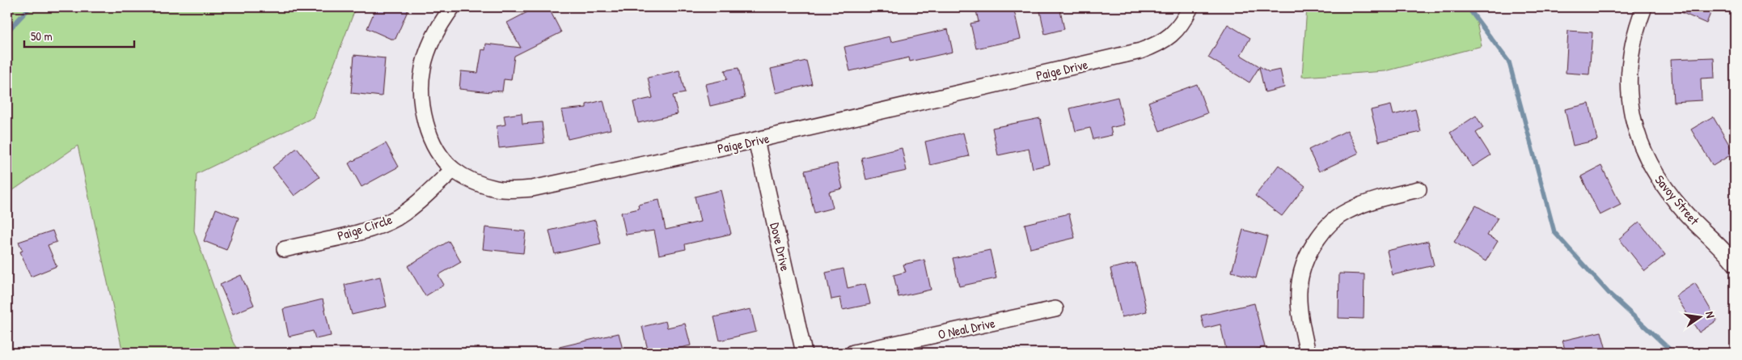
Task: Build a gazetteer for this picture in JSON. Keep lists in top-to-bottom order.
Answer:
{
  "streets": {
    "street": [
      "Paige Drive",
      "Savoy Street",
      "Paige Circle",
      "Dove Drive",
      "O Neal Drive"
    ]
  },
  "crossings": [
    ["Paige Drive", "Paige Circle"],
    ["Paige Drive", "Dove Drive"]
  ],
  "scale_bar": "50 m",
  "north": "right"
}
